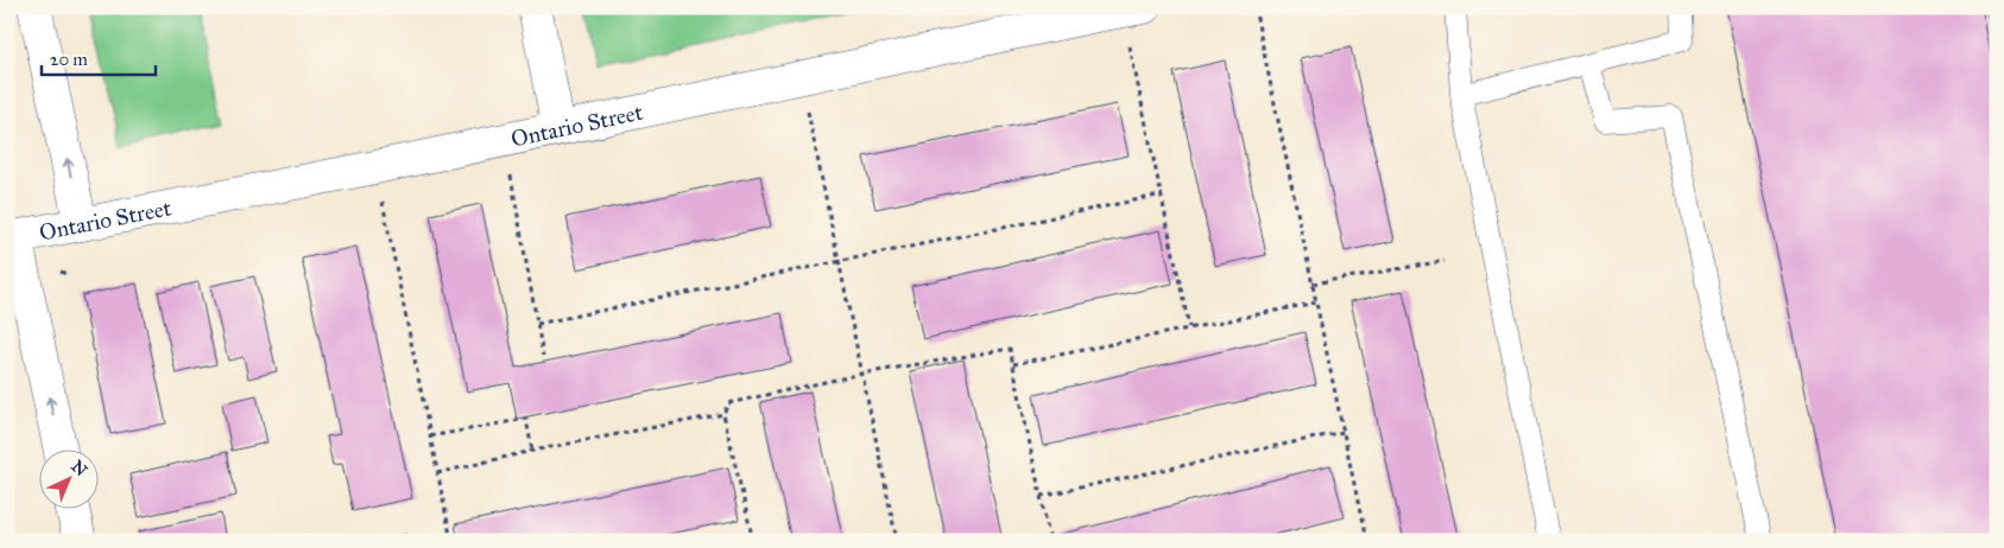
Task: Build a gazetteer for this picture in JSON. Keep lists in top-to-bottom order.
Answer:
{
  "streets": {
    "street": ["Ontario Street"]
  },
  "scale_bar": "20 m",
  "north": "top right"
}
